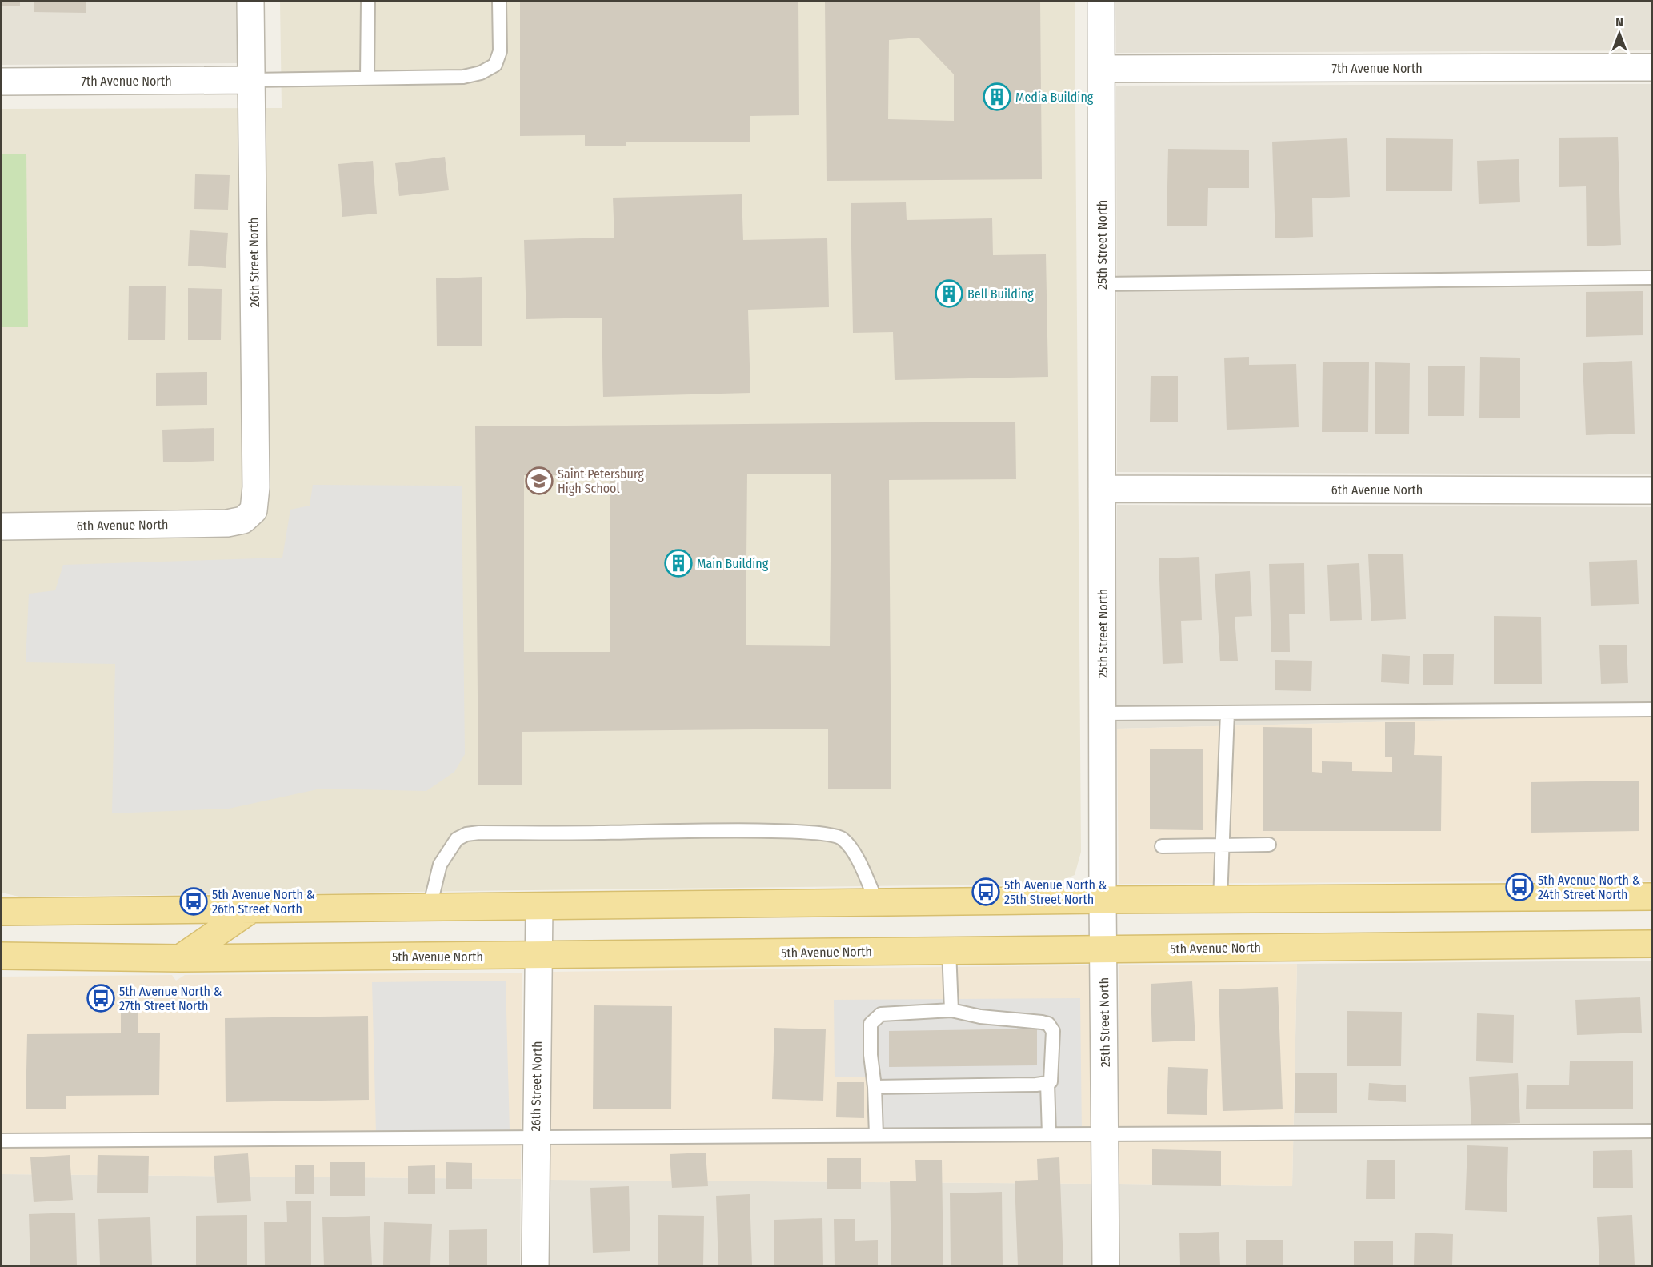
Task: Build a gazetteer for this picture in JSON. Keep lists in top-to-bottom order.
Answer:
{
  "streets": {
    "main road": ["5th Avenue North"],
    "street": [
      "7th Avenue North",
      "25th Street North",
      "26th Street North",
      "6th Avenue North"
    ]
  },
  "crossings": [
    ["7th Avenue North", "25th Street North"],
    ["7th Avenue North", "26th Street North"],
    ["25th Street North", "6th Avenue North"],
    ["25th Street North", "5th Avenue North"],
    ["26th Street North", "6th Avenue North"],
    ["26th Street North", "5th Avenue North"]
  ],
  "places": {
    "building": ["Media Building", "Bell Building", "Main Building"],
    "school or university": ["Saint Petersburg High School"],
    "bus stop": [
      "5th Avenue North & 24th Street North",
      "5th Avenue North & 25th Street North",
      "5th Avenue North & 26th Street North",
      "5th Avenue North & 27th Street North"
    ]
  },
  "north": "top"
}
